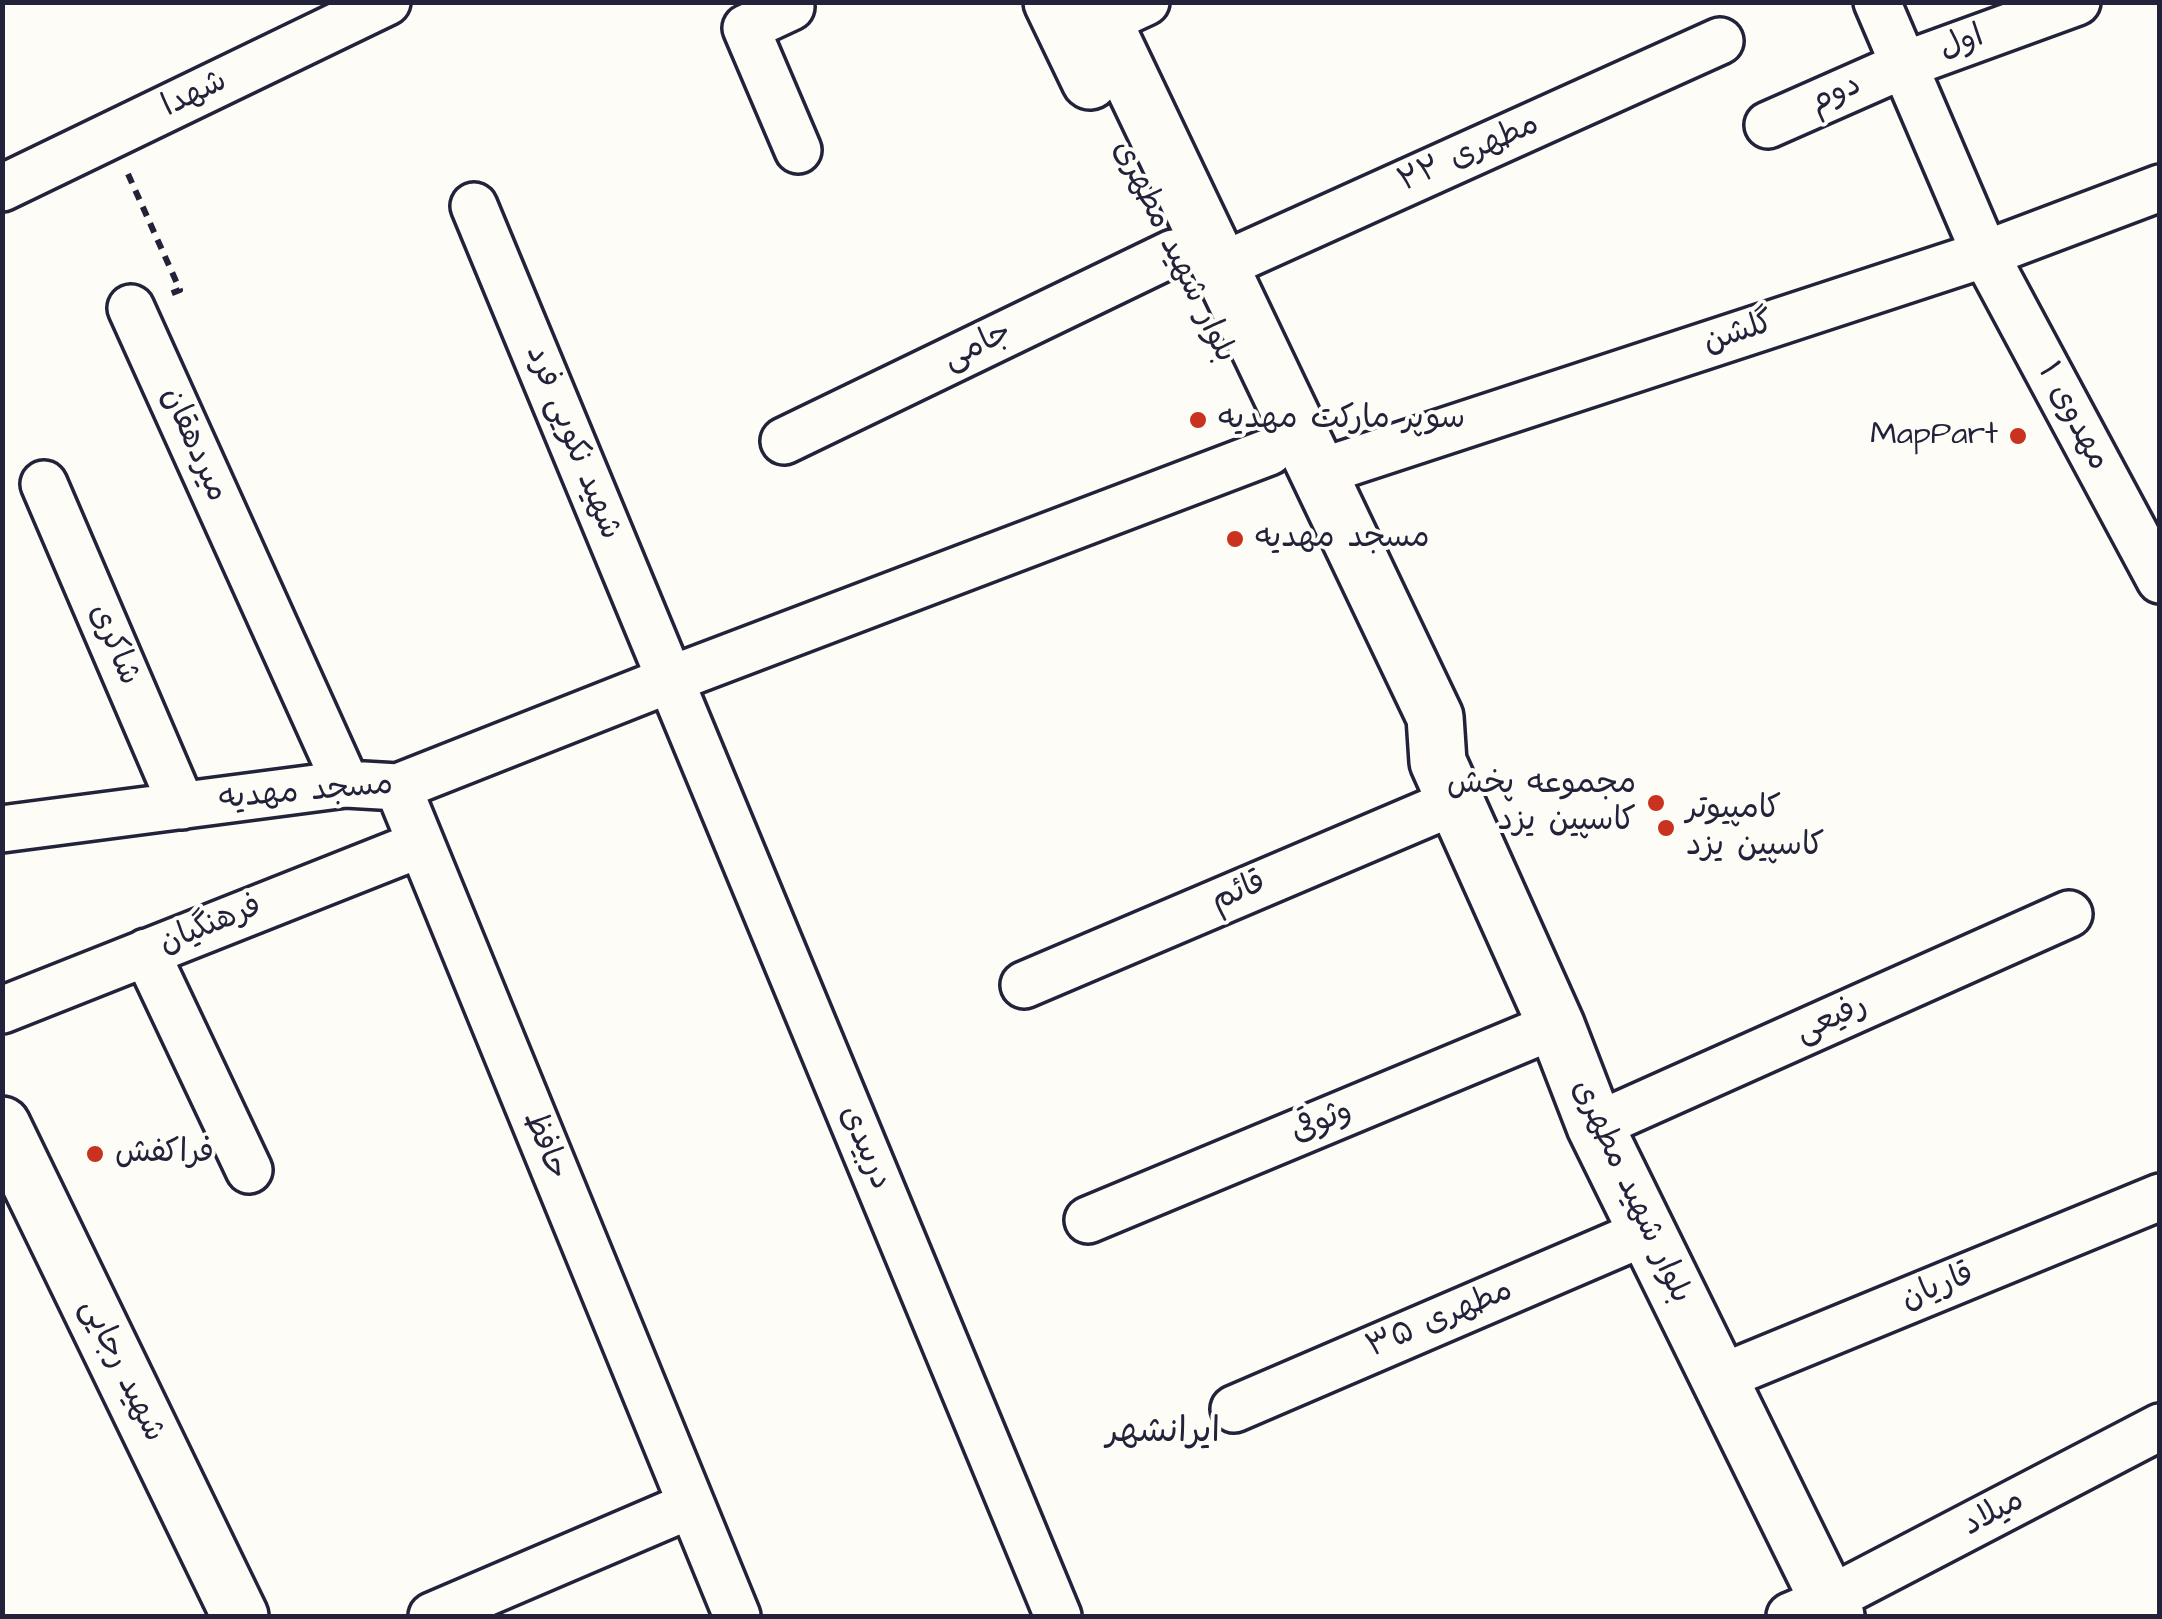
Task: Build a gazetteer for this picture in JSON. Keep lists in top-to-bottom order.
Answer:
{
  "streets": {
    "main road": ["بلوار شهید مطهری", "شهید رجایی"],
    "street": [
      "اول",
      "شهدا",
      "دوم",
      "مطهری ۲۲",
      "گلشن",
      "جامی",
      "مهدوی ۱",
      "شهید نکویی فرد",
      "میردهقان",
      "شاکری",
      "مسجد مهدیه",
      "قائم",
      "فرهنگیان",
      "رفیعی",
      "وثوقی",
      "حافظ",
      "دربیدی",
      "قاریان",
      "مطهری ۳۵",
      "میلاد"
    ]
  },
  "crossings": [
    ["اول", "دوم"],
    ["اول", "مهدوی ۱"],
    ["دوم", "مهدوی ۱"],
    ["مطهری ۲۲", "بلوار شهید مطهری"],
    ["مطهری ۲۲", "جامی"],
    ["بلوار شهید مطهری", "گلشن"],
    ["بلوار شهید مطهری", "جامی"],
    ["بلوار شهید مطهری", "مسجد مهدیه"],
    ["بلوار شهید مطهری", "قائم"],
    ["بلوار شهید مطهری", "رفیعی"],
    ["بلوار شهید مطهری", "وثوقی"],
    ["بلوار شهید مطهری", "قاریان"],
    ["بلوار شهید مطهری", "مطهری ۳۵"],
    ["بلوار شهید مطهری", "میلاد"],
    ["گلشن", "مهدوی ۱"],
    ["گلشن", "مسجد مهدیه"],
    ["شهید نکویی فرد", "مسجد مهدیه"],
    ["شهید نکویی فرد", "دربیدی"],
    ["میردهقان", "مسجد مهدیه"],
    ["شاکری", "مسجد مهدیه"],
    ["مسجد مهدیه", "حافظ"],
    ["مسجد مهدیه", "دربیدی"],
    ["فرهنگیان", "حافظ"]
  ],
  "districts": ["ایرانشهر"],
  "places": [
    "سوپر مارکت مهدیه",
    "MapPart",
    "مسجد مهدیه",
    "مجموعه پخش کاسپین یزد",
    "کامپیوتر کاسپین یزد",
    "فراکفش"
  ]
}
